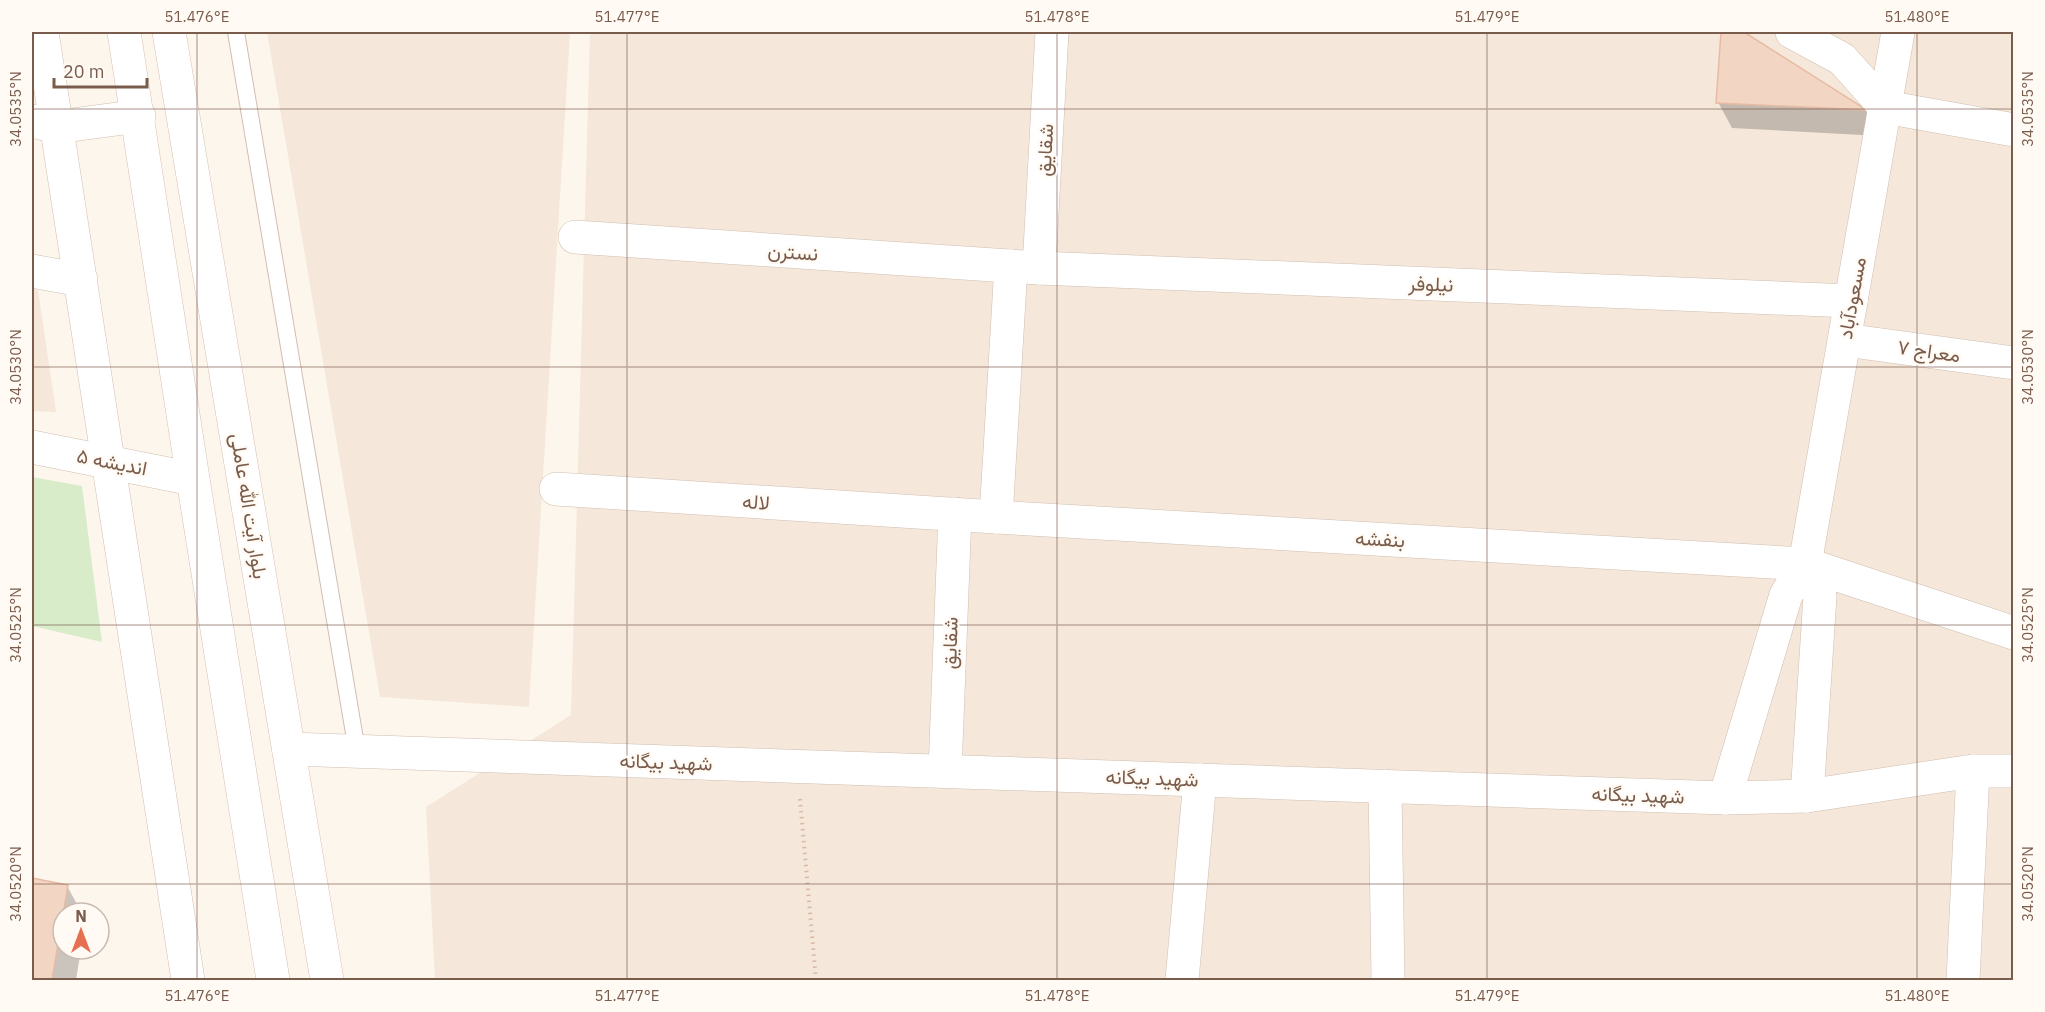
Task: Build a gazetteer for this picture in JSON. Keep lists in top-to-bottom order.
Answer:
{
  "streets": {
    "street": [
      "شقایق",
      "نسترن",
      "نیلوفر",
      "مسعودآباد",
      "معراج ۷",
      "اندیشه ۵",
      "لاله",
      "بلوار آیت‌ الله عاملی",
      "بنفشه",
      "شهید بیگانه"
    ]
  },
  "crossings": [
    ["شقایق", "نسترن"],
    ["شقایق", "نیلوفر"],
    ["شقایق", "لاله"],
    ["شقایق", "بنفشه"],
    ["شقایق", "شهید بیگانه"],
    ["نسترن", "نیلوفر"],
    ["نیلوفر", "مسعودآباد"],
    ["مسعودآباد", "معراج ۷"],
    ["مسعودآباد", "بنفشه"],
    ["مسعودآباد", "شهید بیگانه"],
    ["لاله", "بنفشه"],
    ["بلوار آیت‌ الله عاملی", "شهید بیگانه"]
  ],
  "scale_bar": "20 m",
  "north": "top",
  "coordinates": [
    "51.476°E",
    "51.477°E",
    "51.478°E",
    "51.479°E",
    "51.480°E",
    "34.0535°N",
    "34.0530°N",
    "34.0525°N",
    "34.0520°N"
  ]
}
